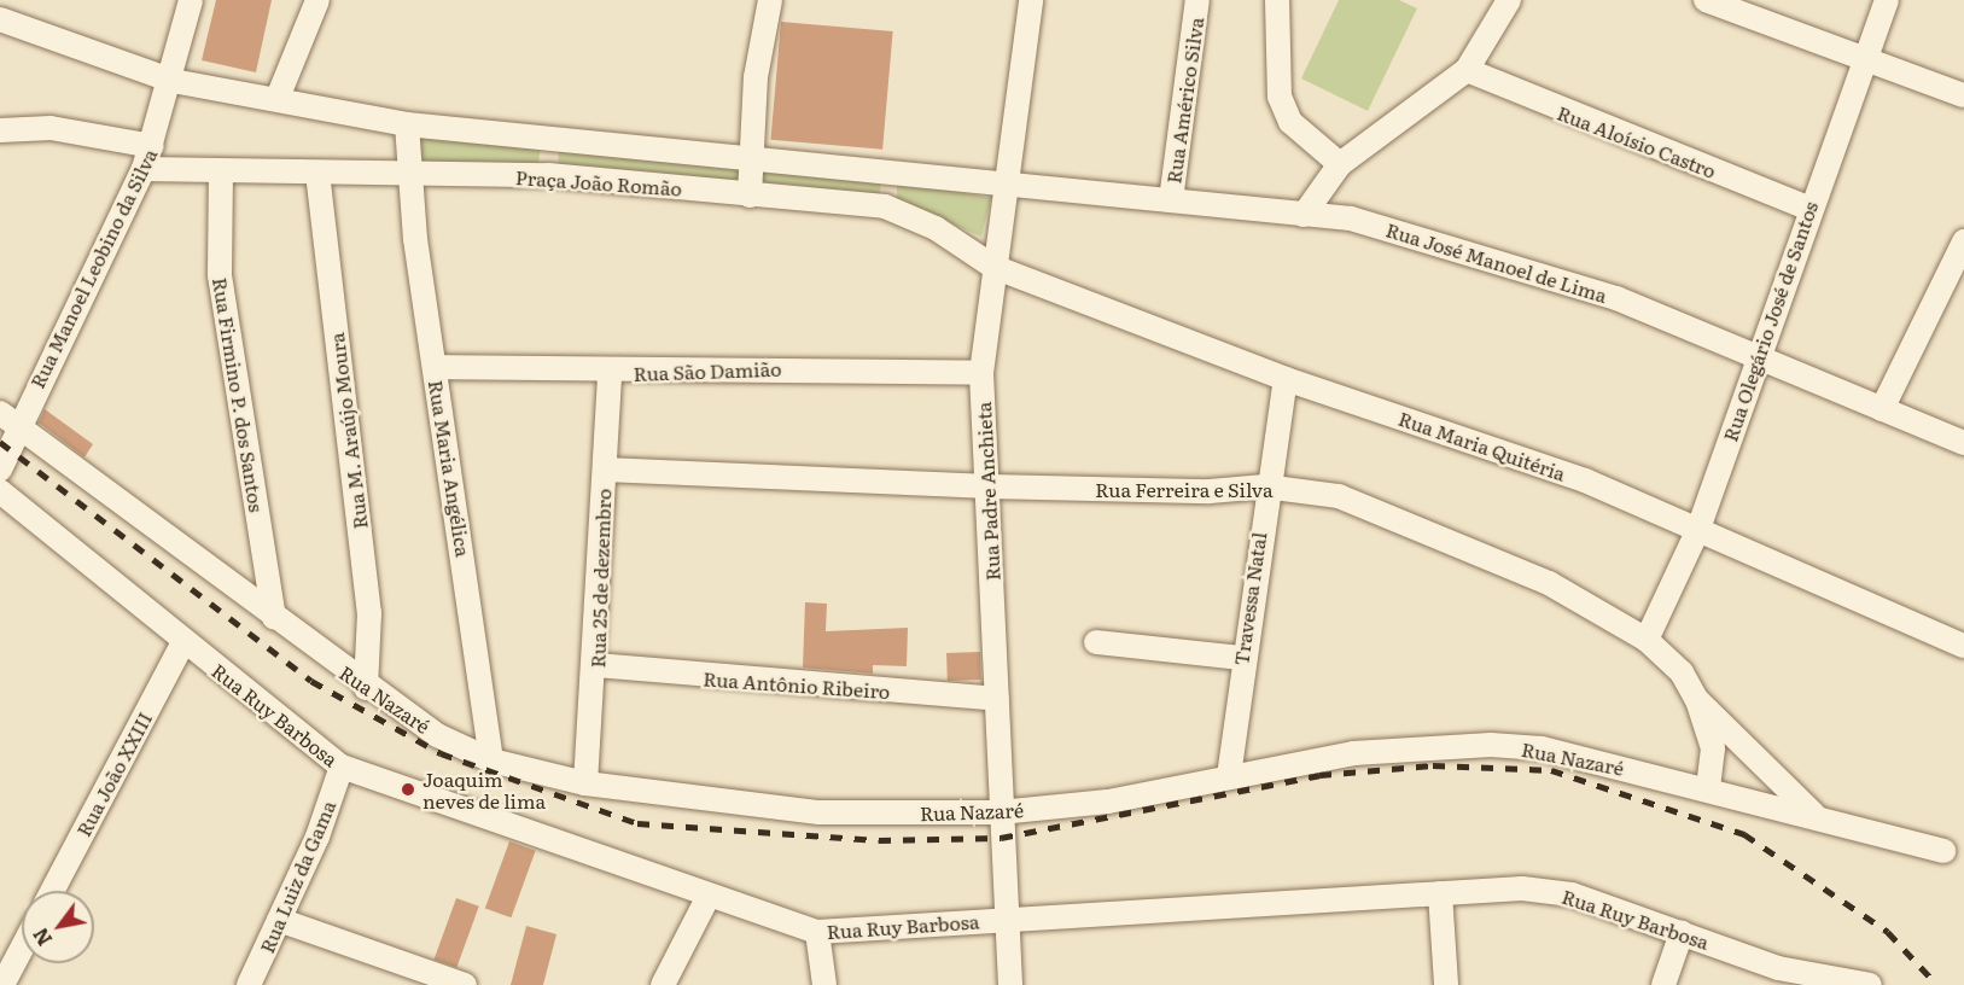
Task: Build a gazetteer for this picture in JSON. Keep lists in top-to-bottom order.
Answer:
{
  "streets": {
    "street": [
      "Rua Américo Silva",
      "Rua Aloísio Castro",
      "Praça João Romão",
      "Rua José Manoel de Lima",
      "Rua Manoel Leobino da Silva",
      "Rua Olegário José de Santos",
      "Rua São Damião",
      "Rua Firmino P. dos Santos",
      "Rua M. Araújo Moura",
      "Rua Maria Quitéria",
      "Rua Maria Angélica",
      "Rua Ferreira e Silva",
      "Rua Padre Anchieta",
      "Rua 25 de dezembro",
      "Travessa Natal",
      "Rua Antônio Ribeiro",
      "Rua Nazaré",
      "Rua Ruy Barbosa",
      "Rua João XXIII",
      "Rua Luiz da Gama"
    ]
  },
  "crossings": [
    ["Rua Américo Silva", "Rua José Manoel de Lima"],
    ["Rua Aloísio Castro", "Rua Olegário José de Santos"],
    ["Praça João Romão", "Rua José Manoel de Lima"],
    ["Praça João Romão", "Rua Manoel Leobino da Silva"],
    ["Praça João Romão", "Rua Firmino P. dos Santos"],
    ["Praça João Romão", "Rua M. Araújo Moura"],
    ["Praça João Romão", "Rua Maria Quitéria"],
    ["Praça João Romão", "Rua Maria Angélica"],
    ["Praça João Romão", "Rua Padre Anchieta"],
    ["Rua José Manoel de Lima", "Rua Olegário José de Santos"],
    ["Rua José Manoel de Lima", "Rua Padre Anchieta"],
    ["Rua Manoel Leobino da Silva", "Rua Nazaré"],
    ["Rua Olegário José de Santos", "Rua Maria Quitéria"],
    ["Rua Olegário José de Santos", "Rua Ferreira e Silva"],
    ["Rua São Damião", "Rua Maria Angélica"],
    ["Rua São Damião", "Rua Padre Anchieta"],
    ["Rua São Damião", "Rua 25 de dezembro"],
    ["Rua Firmino P. dos Santos", "Rua Nazaré"],
    ["Rua M. Araújo Moura", "Rua Nazaré"],
    ["Rua Maria Quitéria", "Rua Padre Anchieta"],
    ["Rua Maria Quitéria", "Travessa Natal"],
    ["Rua Maria Angélica", "Rua Nazaré"],
    ["Rua Ferreira e Silva", "Rua Padre Anchieta"],
    ["Rua Ferreira e Silva", "Rua 25 de dezembro"],
    ["Rua Ferreira e Silva", "Travessa Natal"],
    ["Rua Ferreira e Silva", "Rua Nazaré"],
    ["Rua Padre Anchieta", "Rua Antônio Ribeiro"],
    ["Rua Padre Anchieta", "Rua Nazaré"],
    ["Rua Padre Anchieta", "Rua Ruy Barbosa"],
    ["Rua 25 de dezembro", "Rua Antônio Ribeiro"],
    ["Rua 25 de dezembro", "Rua Nazaré"],
    ["Travessa Natal", "Rua Nazaré"],
    ["Rua Ruy Barbosa", "Rua João XXIII"],
    ["Rua Ruy Barbosa", "Rua Luiz da Gama"]
  ],
  "places": ["Joaquim neves de lima"],
  "north": "bottom left"
}
